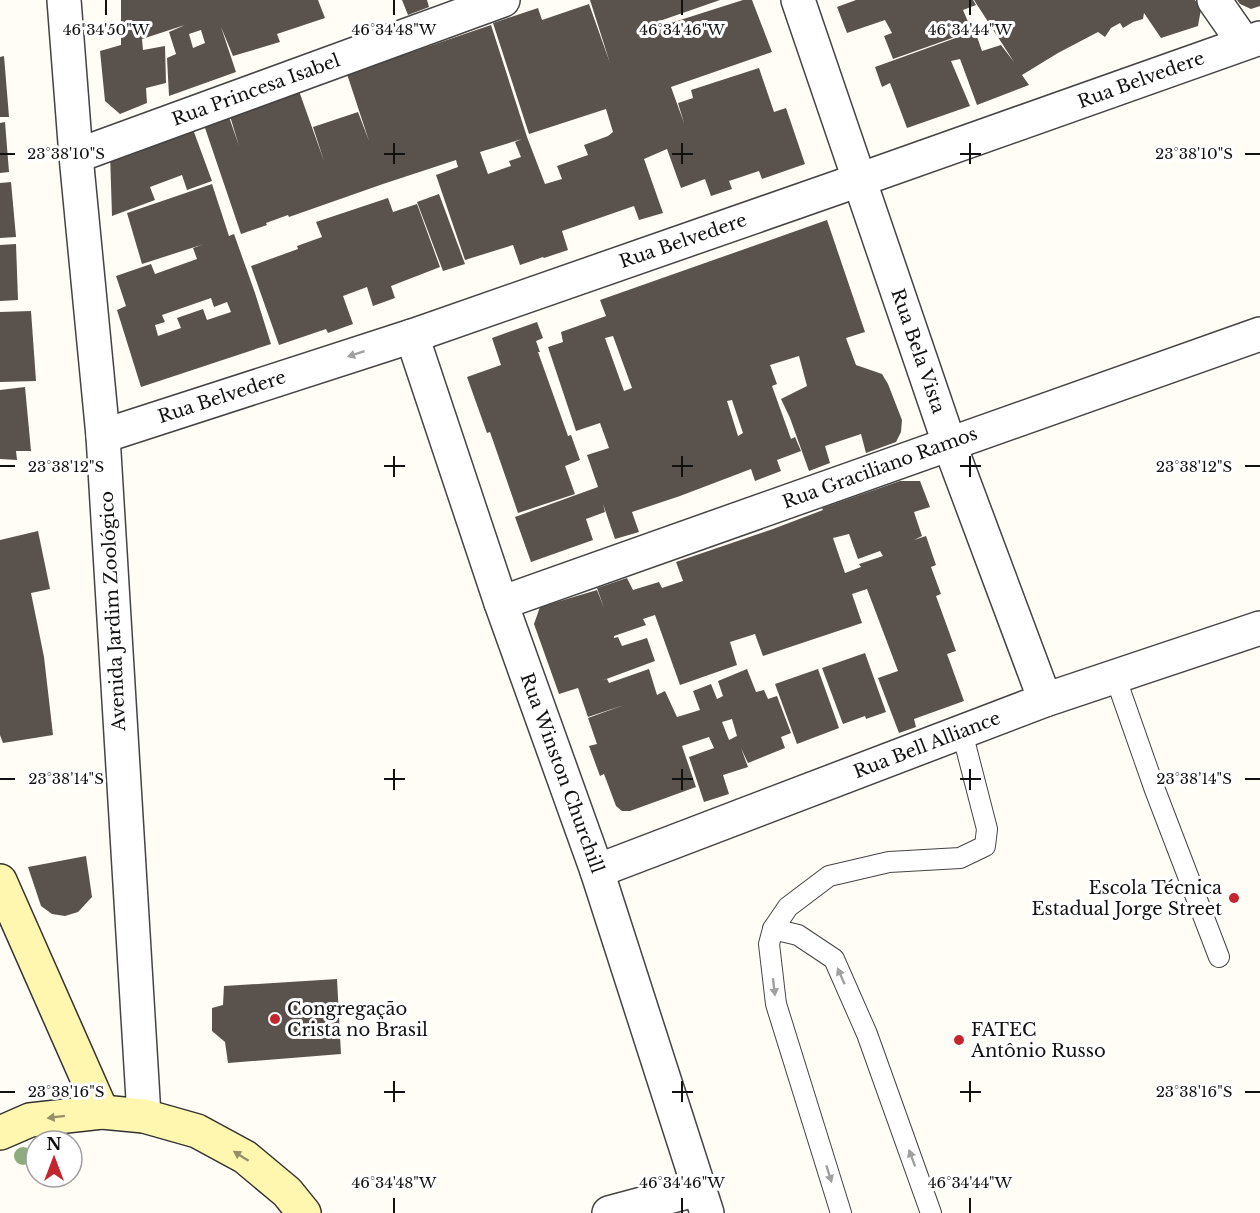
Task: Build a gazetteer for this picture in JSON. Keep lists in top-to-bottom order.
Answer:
{
  "streets": {
    "street": [
      "Rua Belvedere",
      "Rua Princesa Isabel",
      "Rua Bela Vista",
      "Rua Graciliano Ramos",
      "Avenida Jardim Zoológico",
      "Rua Bell Alliance",
      "Rua Winston Churchill"
    ]
  },
  "crossings": [
    ["Rua Belvedere", "Rua Bela Vista"],
    ["Rua Belvedere", "Avenida Jardim Zoológico"],
    ["Rua Belvedere", "Rua Winston Churchill"],
    ["Rua Princesa Isabel", "Avenida Jardim Zoológico"],
    ["Rua Bela Vista", "Rua Graciliano Ramos"],
    ["Rua Bela Vista", "Rua Bell Alliance"],
    ["Rua Graciliano Ramos", "Rua Winston Churchill"],
    ["Rua Bell Alliance", "Rua Winston Churchill"]
  ],
  "places": ["Escola Técnica Estadual Jorge Street", "Congregação Crista no Brasil", "FATEC Antônio Russo"],
  "north": "top",
  "coordinates": [
    "46°34'50\"W",
    "46°34'48\"W",
    "46°34'46\"W",
    "46°34'44\"W",
    "23°38'10\"S",
    "23°38'12\"S",
    "23°38'14\"S",
    "23°38'16\"S"
  ]
}
